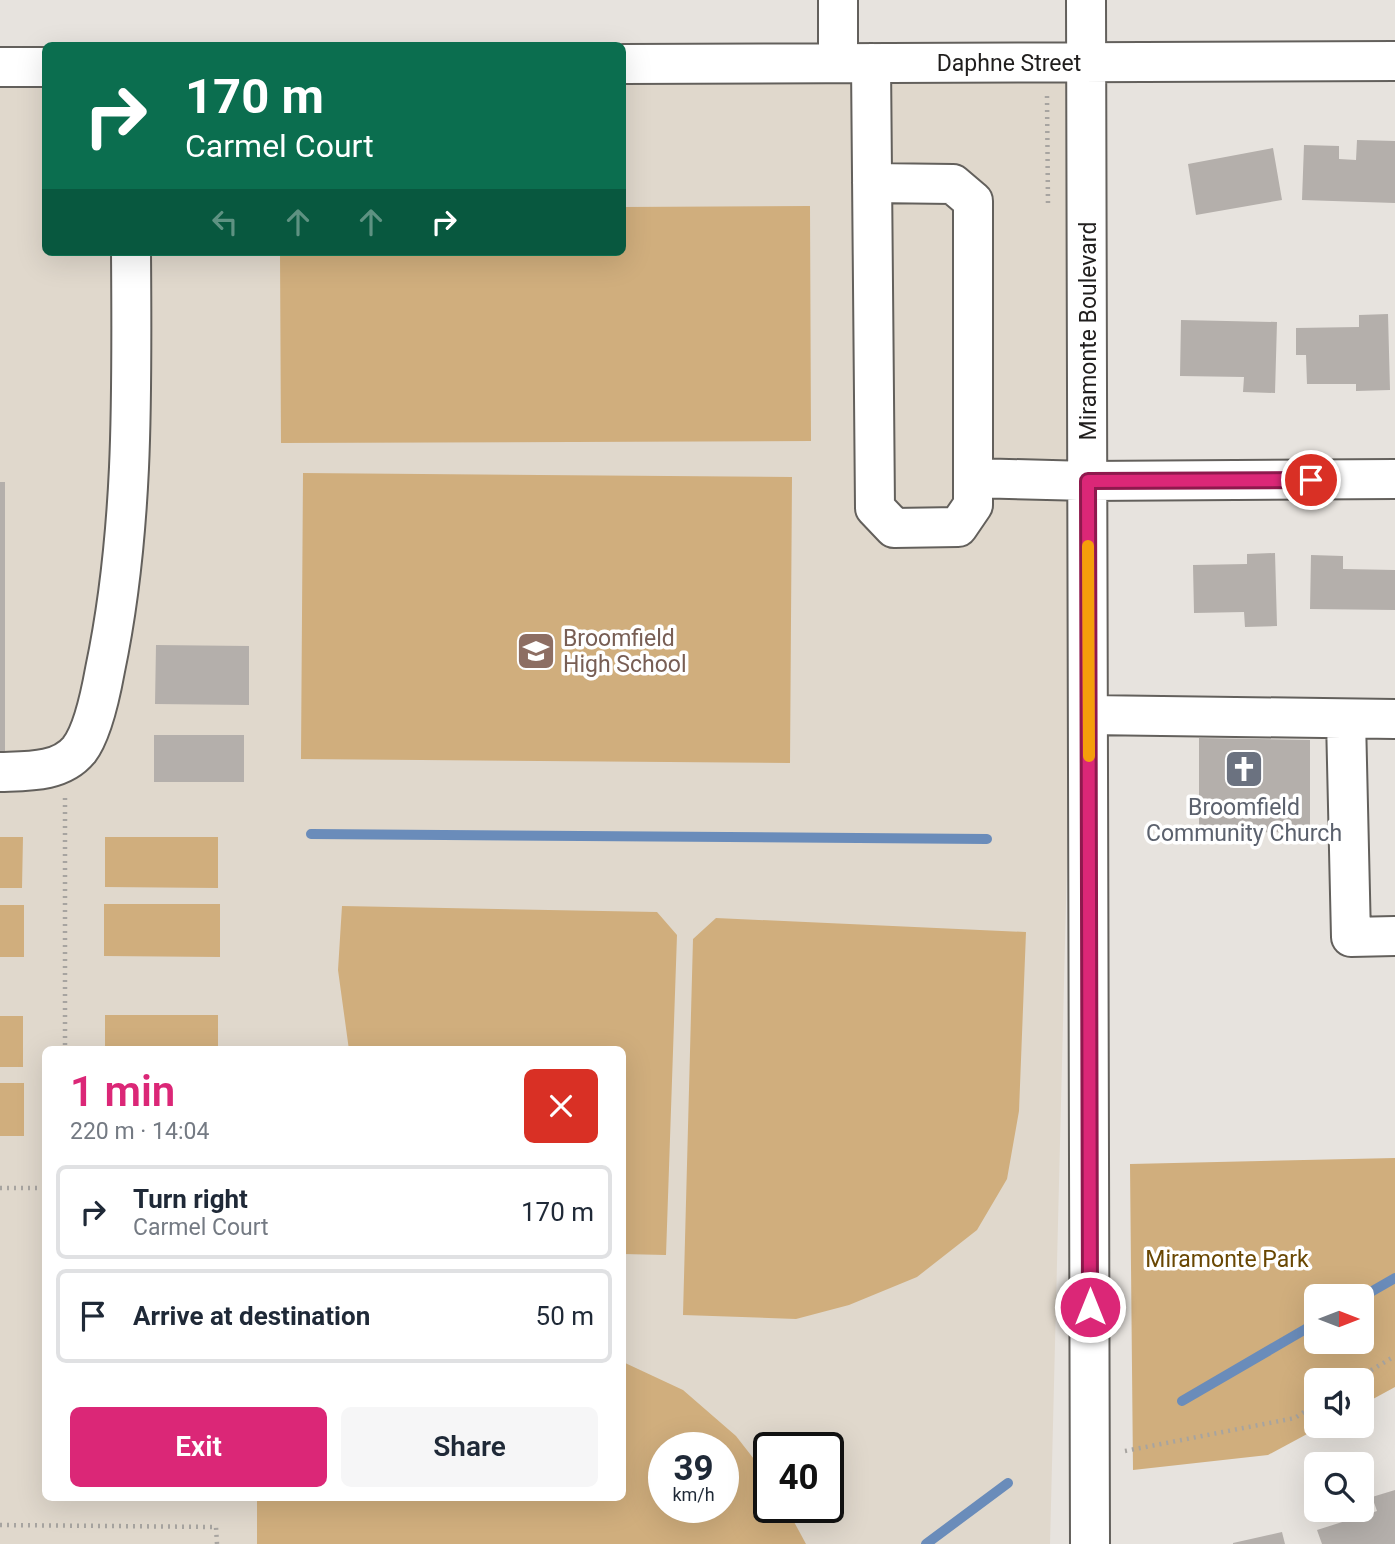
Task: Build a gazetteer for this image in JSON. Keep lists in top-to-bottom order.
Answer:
{
  "streets": {
    "street": ["Daphne Street", "Miramonte Boulevard"]
  },
  "crossings": [
    ["Daphne Street", "Miramonte Boulevard"]
  ],
  "parks": ["Miramonte Park"],
  "places": {
    "school or university": ["Broomfield High School"],
    "church": ["Broomfield Community Church"]
  },
  "north": "right",
  "page": {
    "turn": ["170 m", "Carmel Court"],
    "heading": ["1 min", "220 m · 14:04"],
    "list": [
      {
        "name": "Turn right",
        "note": "Carmel Court",
        "value": "170 m"
      },
      {
        "name": "Arrive at destination",
        "value": "50 m"
      }
    ],
    "buttons": ["Exit", "Share"],
    "speed": "39 km/h",
    "limit": "40"
  }
}
